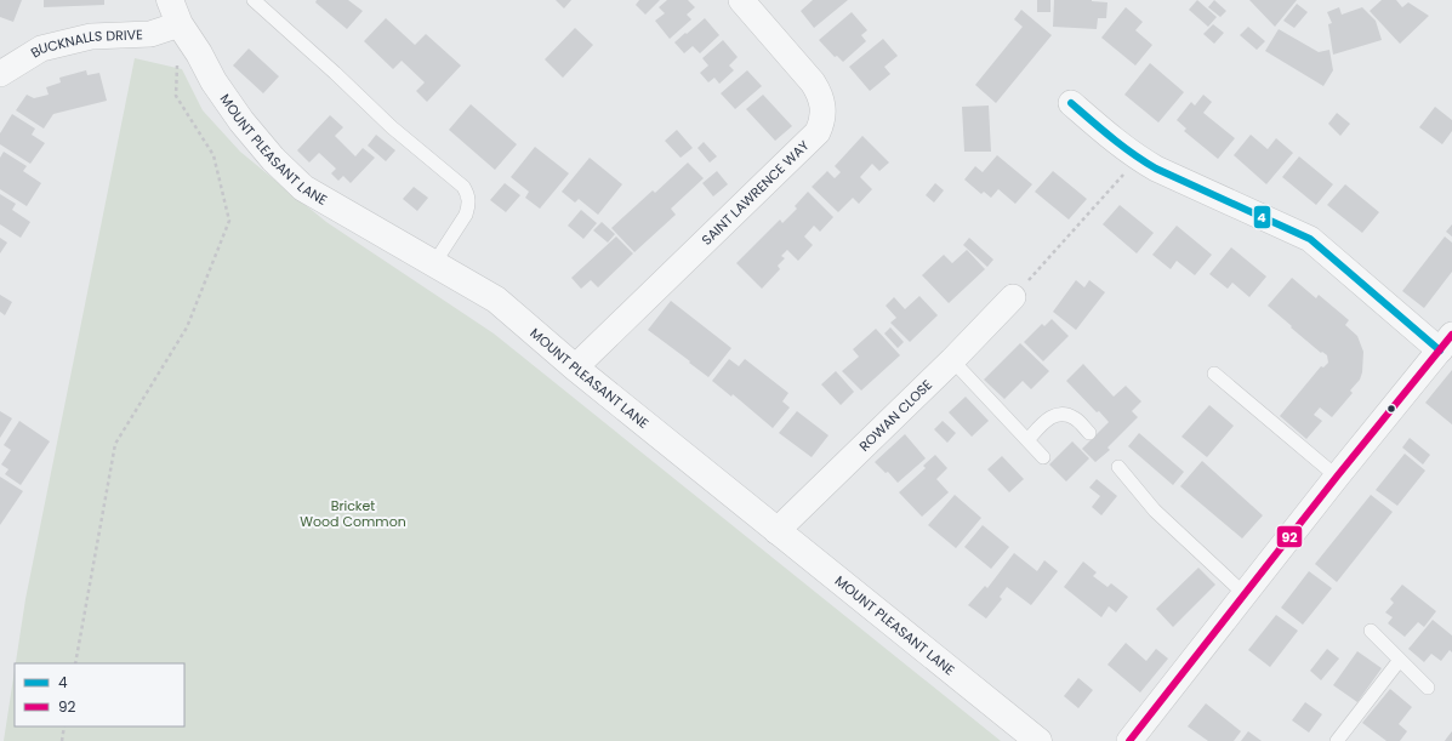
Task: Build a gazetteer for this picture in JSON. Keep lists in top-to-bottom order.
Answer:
{
  "streets": {
    "street": [
      "BUCKNALLS DRIVE",
      "MOUNT PLEASANT LANE",
      "SAINT LAWRENCE WAY",
      "ROWAN CLOSE"
    ]
  },
  "crossings": [
    ["BUCKNALLS DRIVE", "MOUNT PLEASANT LANE"],
    ["MOUNT PLEASANT LANE", "SAINT LAWRENCE WAY"],
    ["MOUNT PLEASANT LANE", "ROWAN CLOSE"]
  ],
  "parks": ["Bricket Wood Common"],
  "lines": ["transit line 4", "transit line 92"],
  "legend": ["4", "92"]
}
